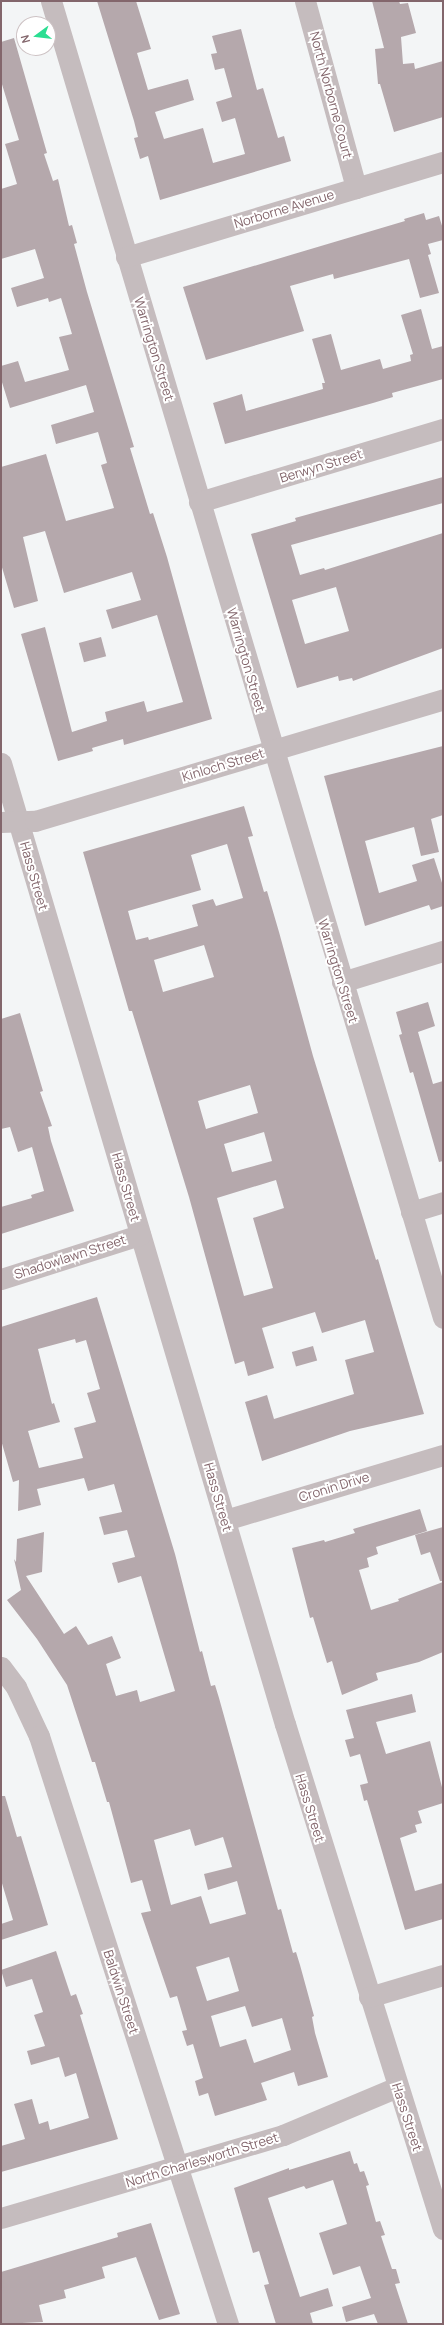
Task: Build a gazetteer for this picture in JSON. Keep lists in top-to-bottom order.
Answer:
{
  "streets": {
    "street": [
      "North Norborne Court",
      "Norborne Avenue",
      "Warrington Street",
      "Berwyn Street",
      "Kinloch Street",
      "Hass Street",
      "Shadowlawn Street",
      "Cronin Drive",
      "Baldwin Street",
      "North Charlesworth Street"
    ]
  },
  "crossings": [
    ["North Norborne Court", "Norborne Avenue"],
    ["Norborne Avenue", "Warrington Street"],
    ["Warrington Street", "Berwyn Street"],
    ["Warrington Street", "Kinloch Street"],
    ["Kinloch Street", "Hass Street"],
    ["Hass Street", "Shadowlawn Street"],
    ["Hass Street", "Cronin Drive"],
    ["Hass Street", "North Charlesworth Street"],
    ["Baldwin Street", "North Charlesworth Street"]
  ],
  "north": "left"
}
